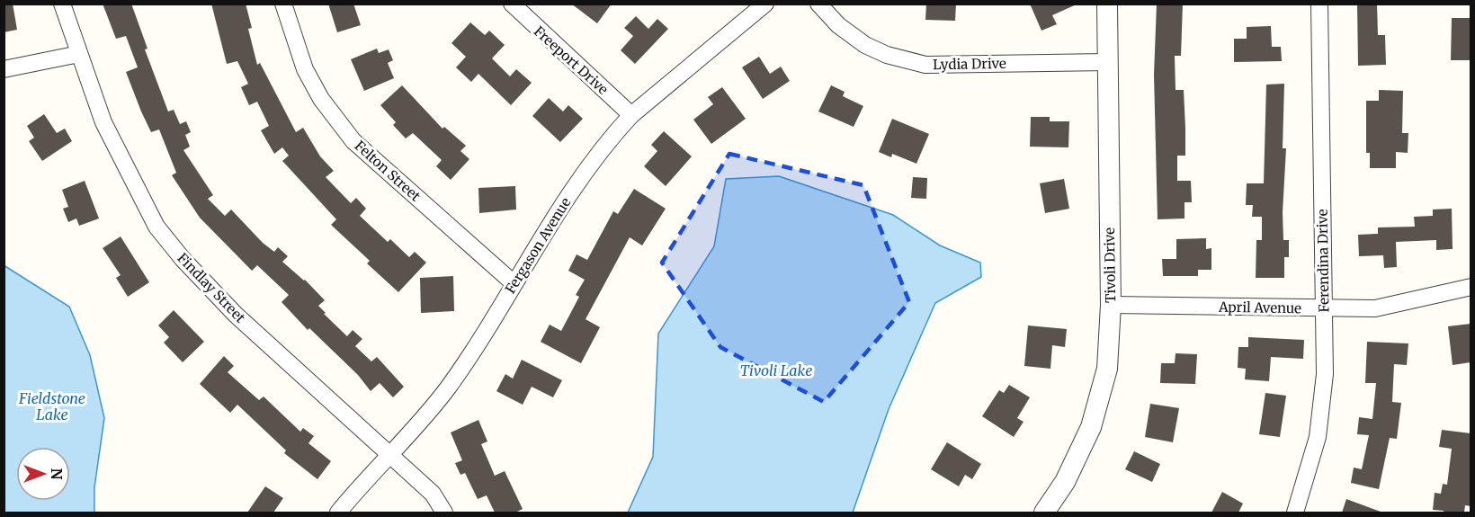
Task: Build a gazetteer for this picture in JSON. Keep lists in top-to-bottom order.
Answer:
{
  "streets": {
    "street": [
      "Freeport Drive",
      "Lydia Drive",
      "Felton Street",
      "Fergason Avenue",
      "Ferendina Drive",
      "Tivoli Drive",
      "Findlay Street",
      "April Avenue"
    ]
  },
  "crossings": [
    ["Freeport Drive", "Fergason Avenue"],
    ["Lydia Drive", "Tivoli Drive"],
    ["Felton Street", "Fergason Avenue"],
    ["Fergason Avenue", "Findlay Street"],
    ["Ferendina Drive", "April Avenue"],
    ["Tivoli Drive", "April Avenue"]
  ],
  "water": ["Tivoli Lake", "Fieldstone Lake"],
  "north": "right"
}
